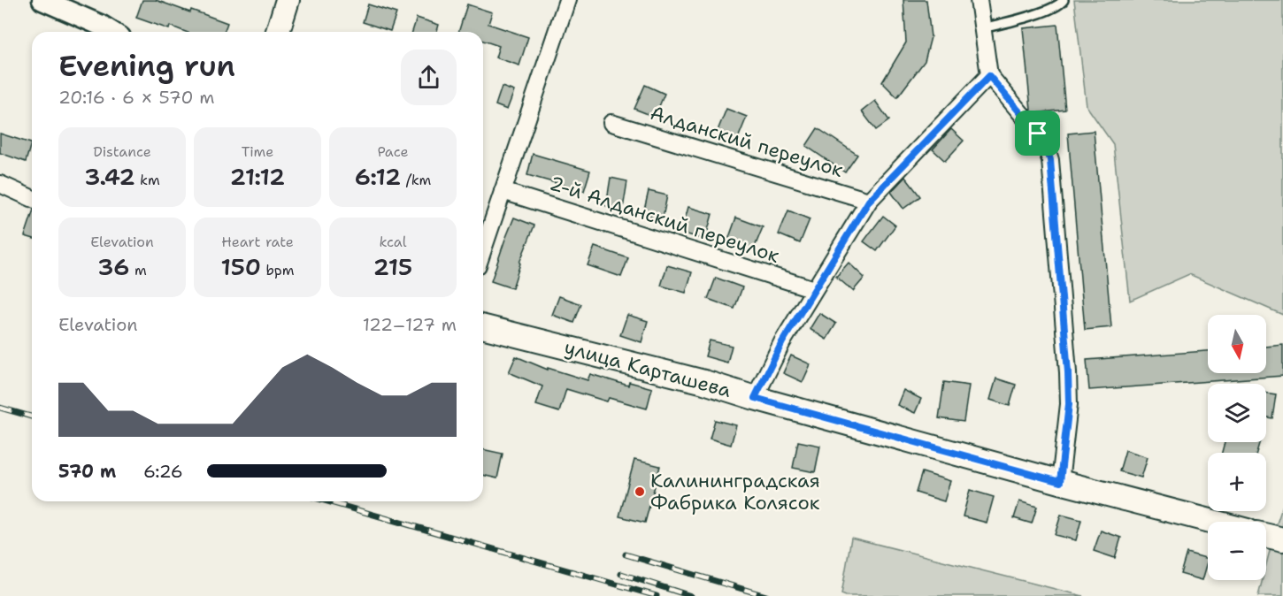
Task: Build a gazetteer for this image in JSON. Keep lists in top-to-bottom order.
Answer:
{
  "streets": {
    "main road": ["улица Карташева"],
    "street": ["Алданский переулок", "2-й Алданский переулок"]
  },
  "places": ["Калининградская Фабрика Колясок"],
  "north": "bottom",
  "page": {
    "heading": ["Evening run", "20:16 · 6 × 570 m"],
    "stats": [
      ["Distance", "3.42 km"],
      ["Time", "21:12"],
      ["Pace", "6:12 /km"],
      ["Elevation", "36 m"],
      ["Heart rate", "150 bpm"],
      ["kcal", "215"]
    ],
    "chart": ["Elevation", "122–127 m"],
    "map_buttons": ["+", "−"],
    "list": [
      {
        "name": "570 m",
        "note": "6:26"
      }
    ]
  }
}
